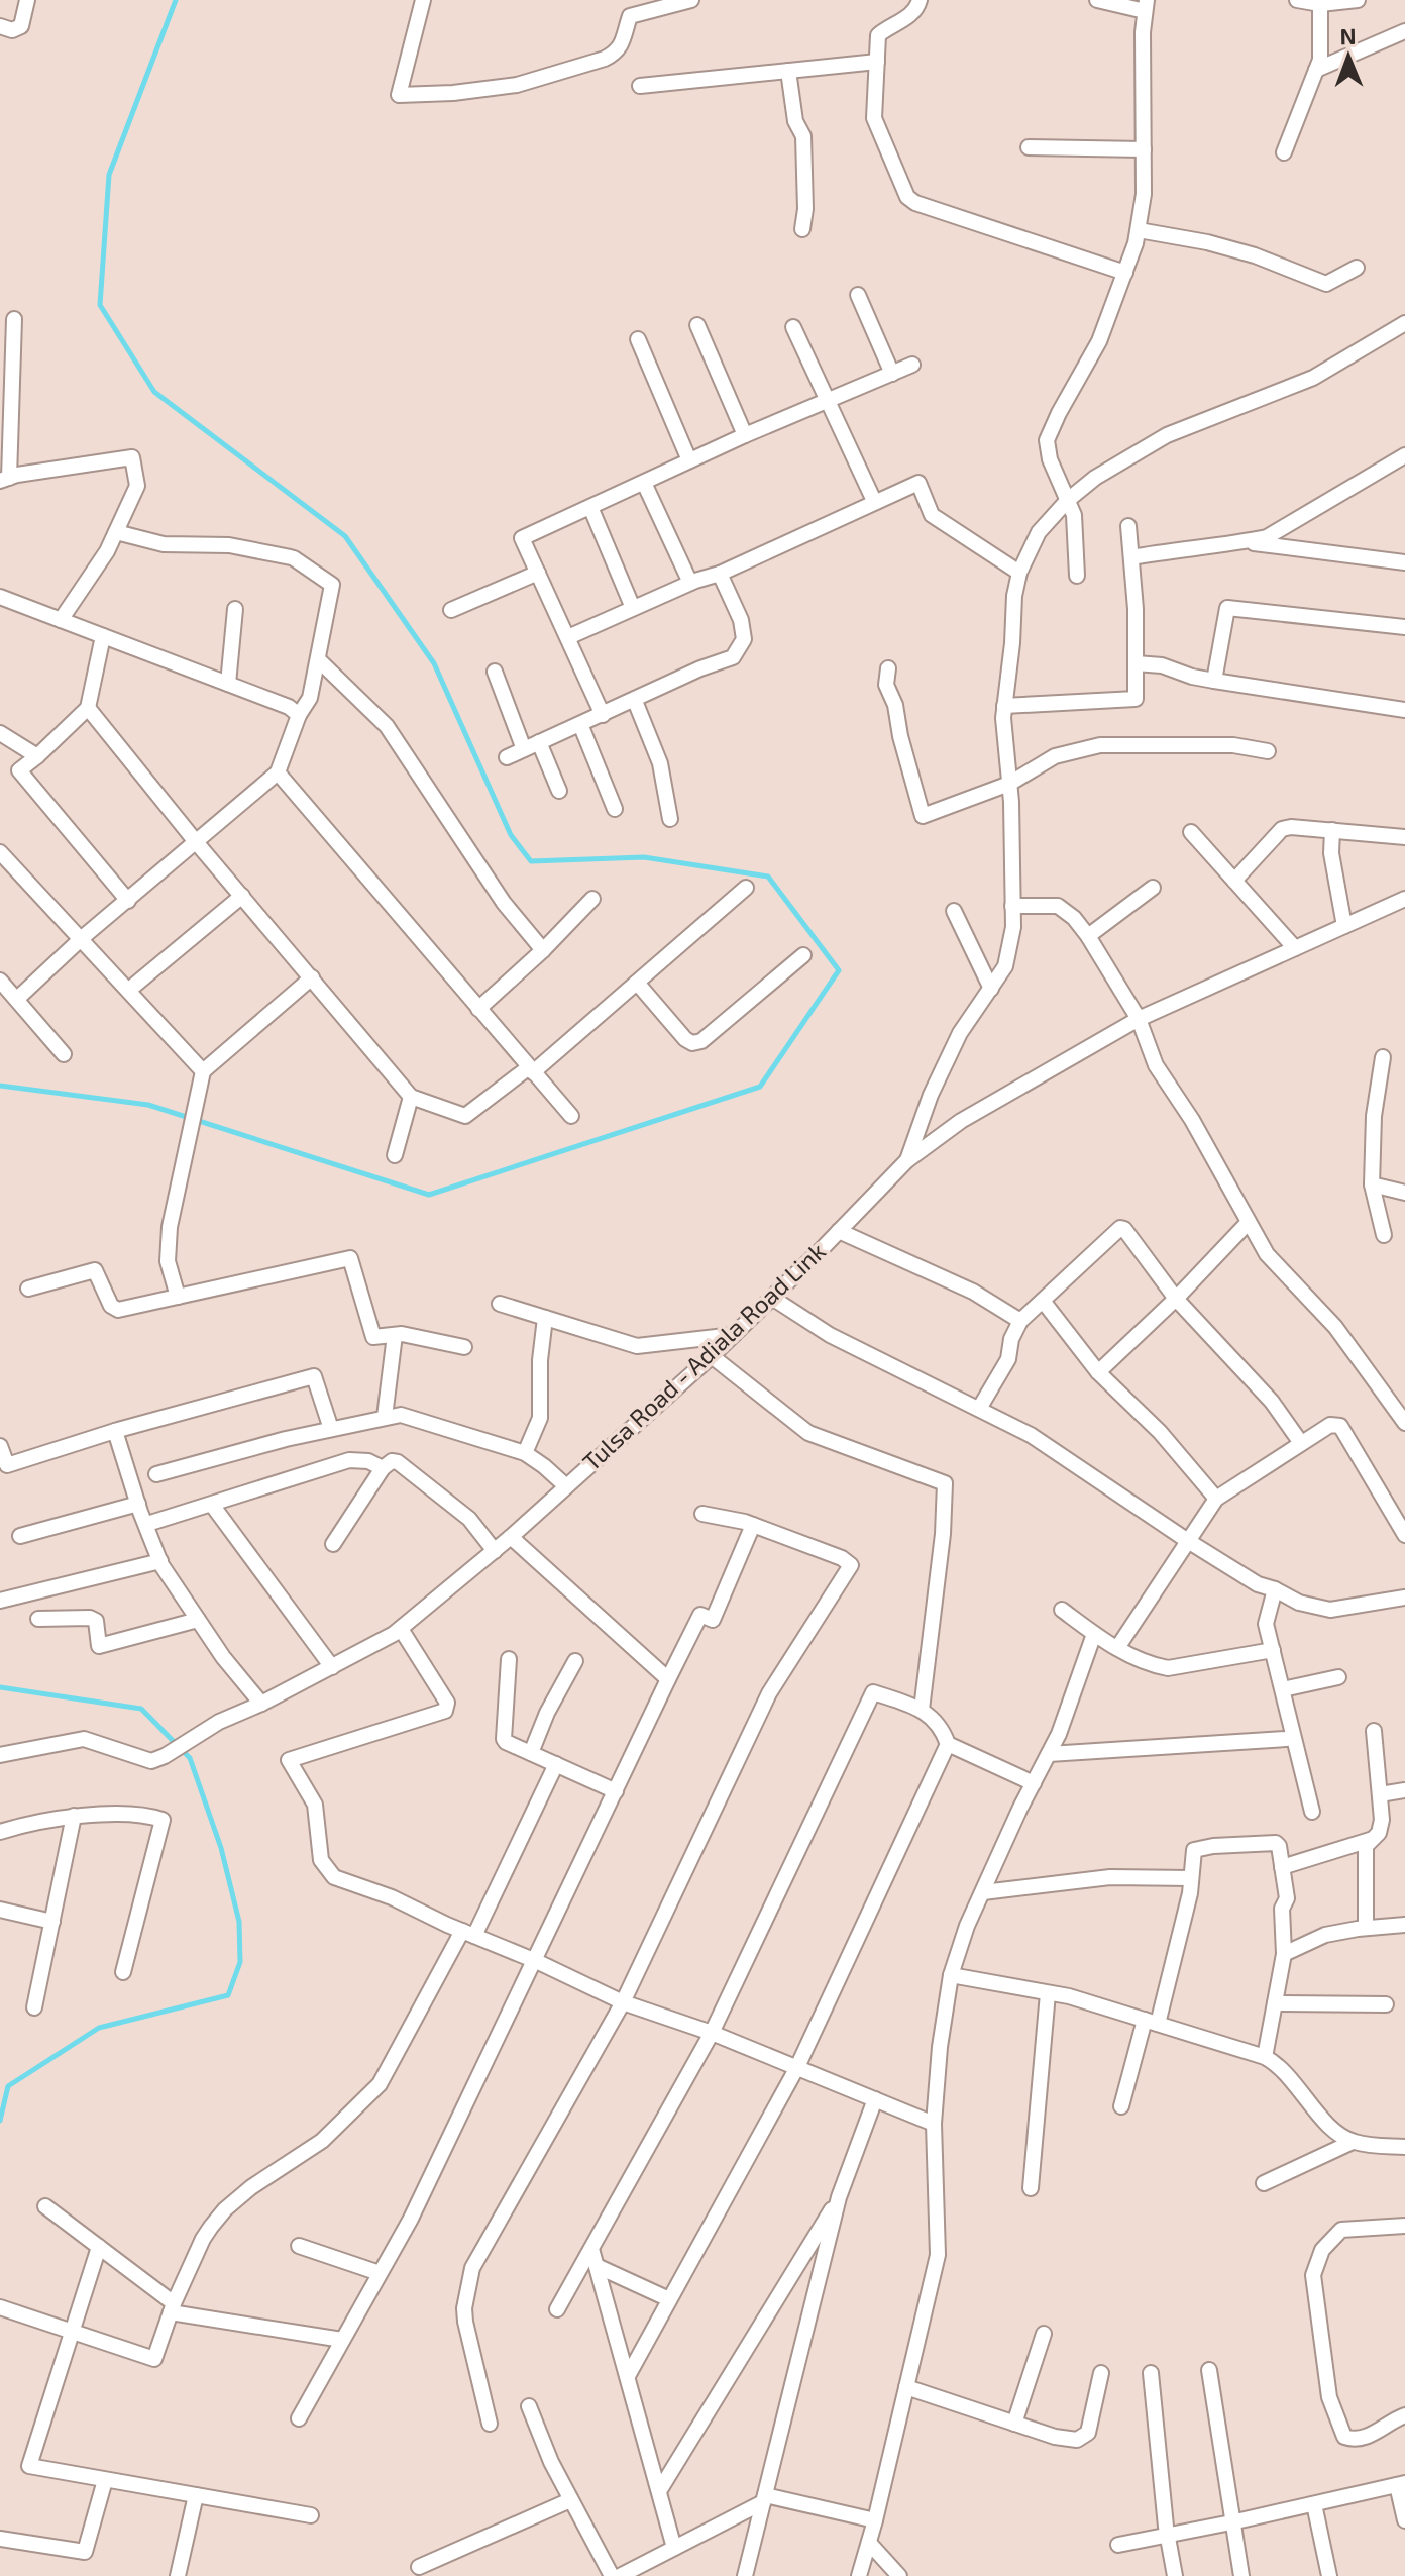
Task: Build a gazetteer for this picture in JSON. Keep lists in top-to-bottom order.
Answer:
{
  "streets": {
    "street": ["Tulsa Road - Adiala Road Link"]
  },
  "north": "top"
}
